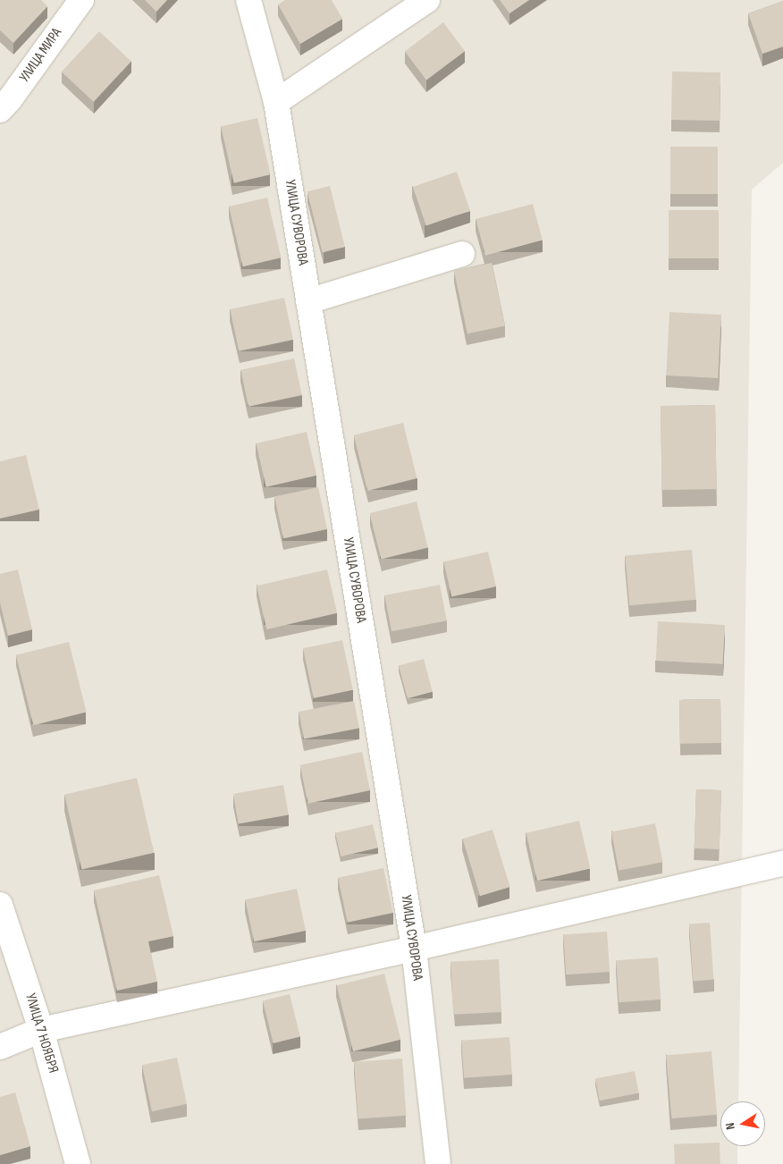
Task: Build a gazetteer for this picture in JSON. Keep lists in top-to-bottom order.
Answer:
{
  "streets": {
    "street": ["УЛИЦА МИРА", "УЛИЦА СУВОРОВА", "УЛИЦА 7 НОЯБРЯ"]
  },
  "north": "left"
}
